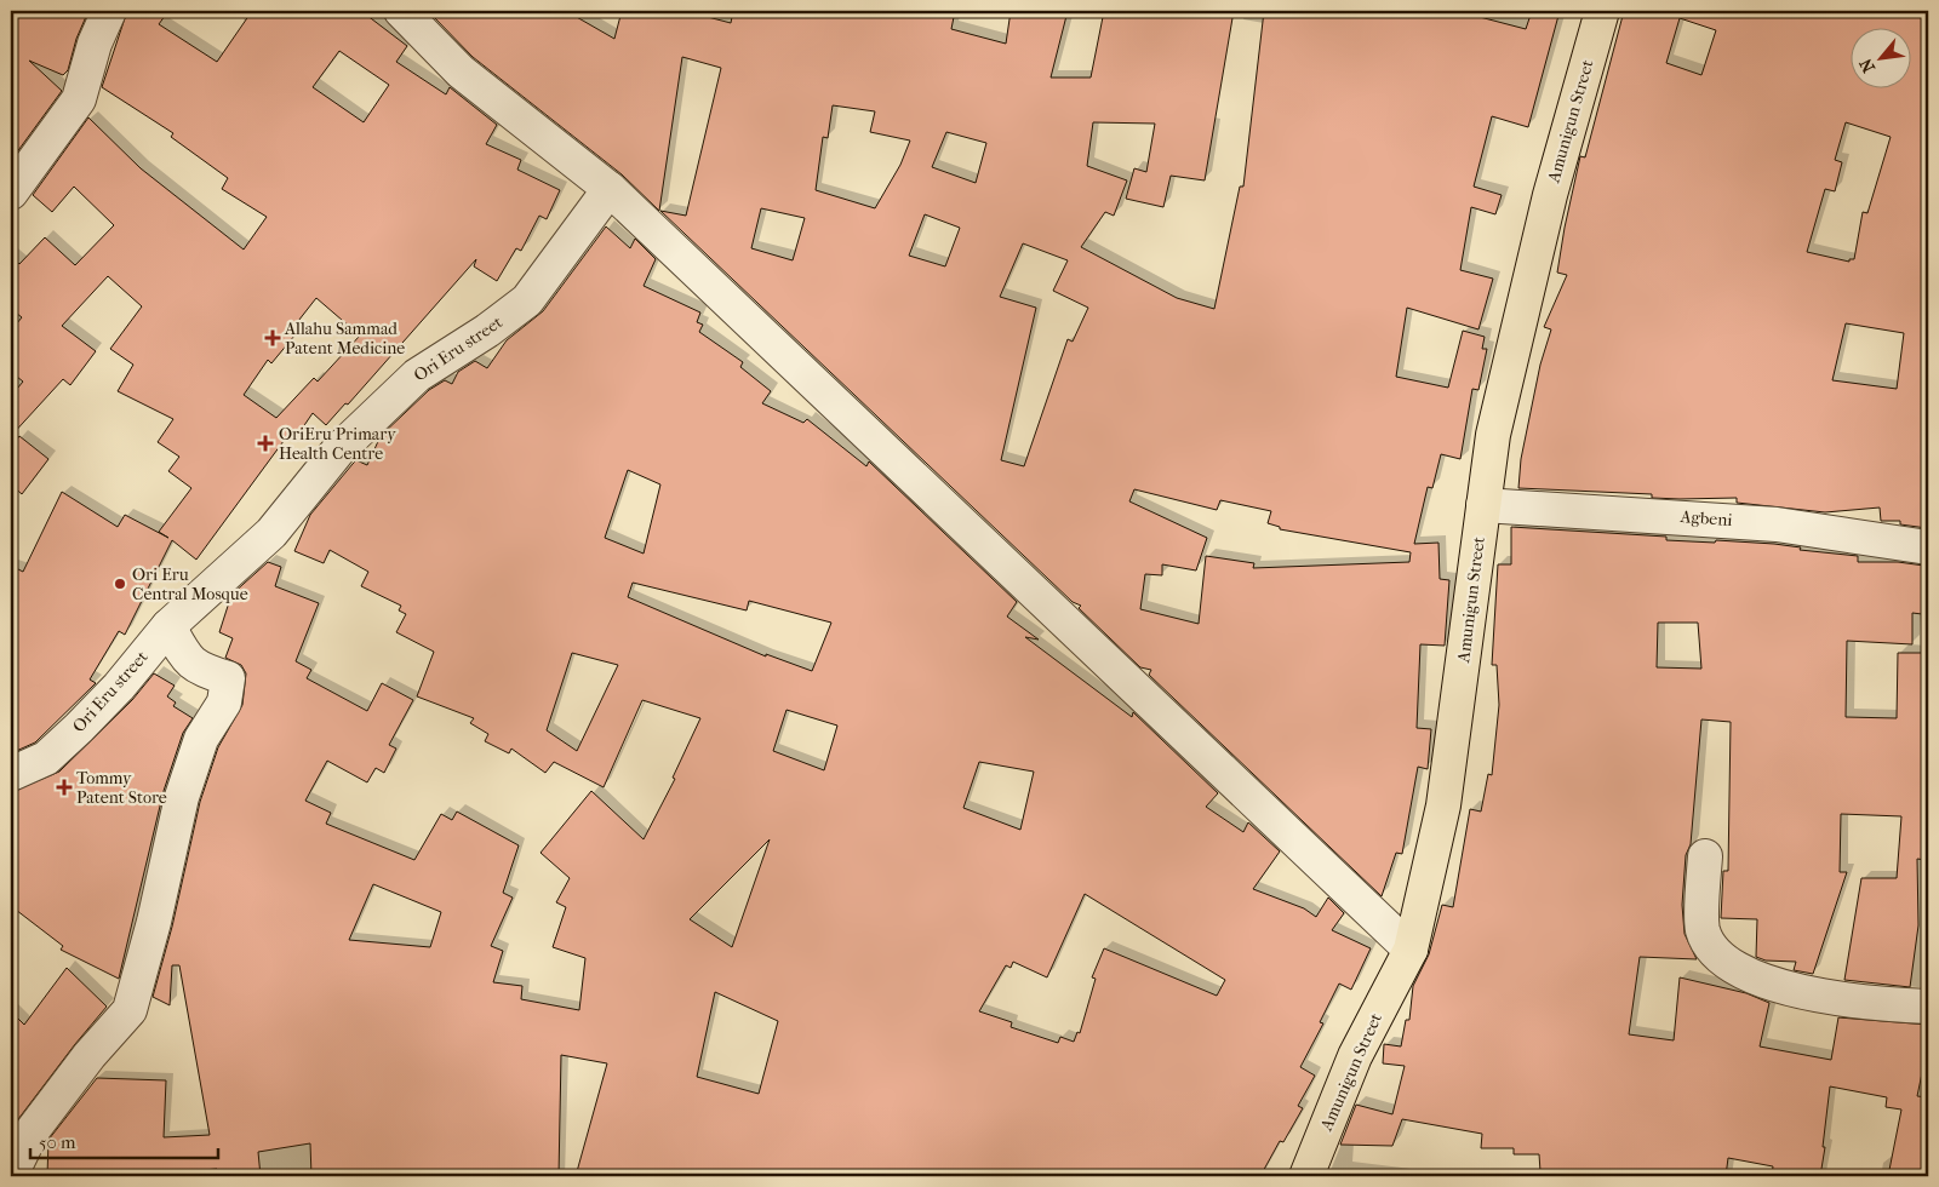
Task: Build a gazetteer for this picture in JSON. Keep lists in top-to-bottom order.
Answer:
{
  "streets": {
    "main road": ["Amunigun Street"],
    "street": ["Ori Eru street", "Agbeni"]
  },
  "crossings": [
    ["Amunigun Street", "Agbeni"]
  ],
  "places": {
    "health": ["Allahu Sammad Patent Medicine", "OriEru Primary Health Centre", "Tommy Patent Store"],
    "other": ["Ori Eru Central Mosque"]
  },
  "scale_bar": "50 m",
  "north": "bottom left"
}
